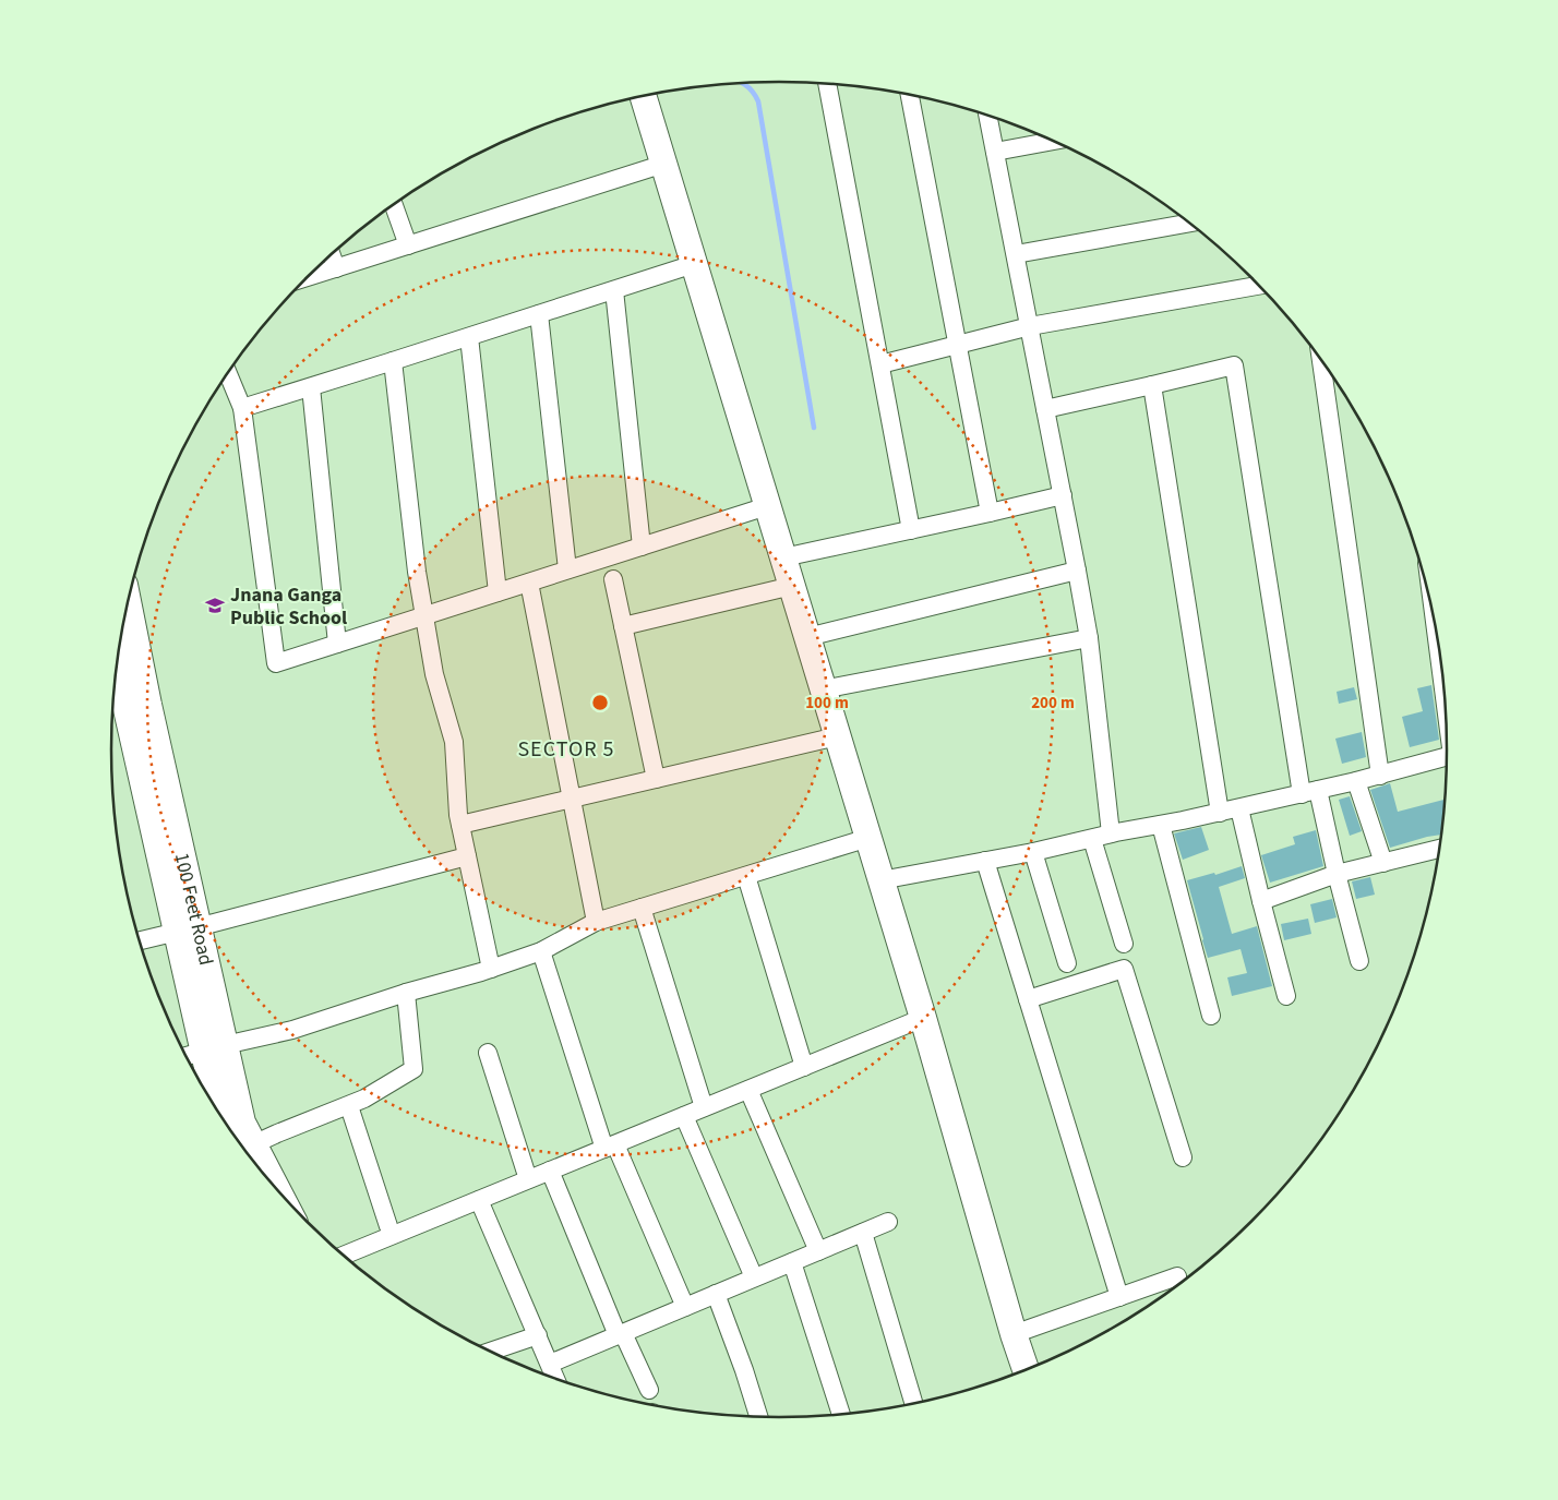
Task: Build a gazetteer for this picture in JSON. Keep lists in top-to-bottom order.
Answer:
{
  "streets": {
    "street": ["100 Feet Road"]
  },
  "districts": ["SECTOR 5"],
  "places": {
    "school or university": ["Jnana Ganga Public School"]
  },
  "rings": ["100 m", "200 m"]
}
